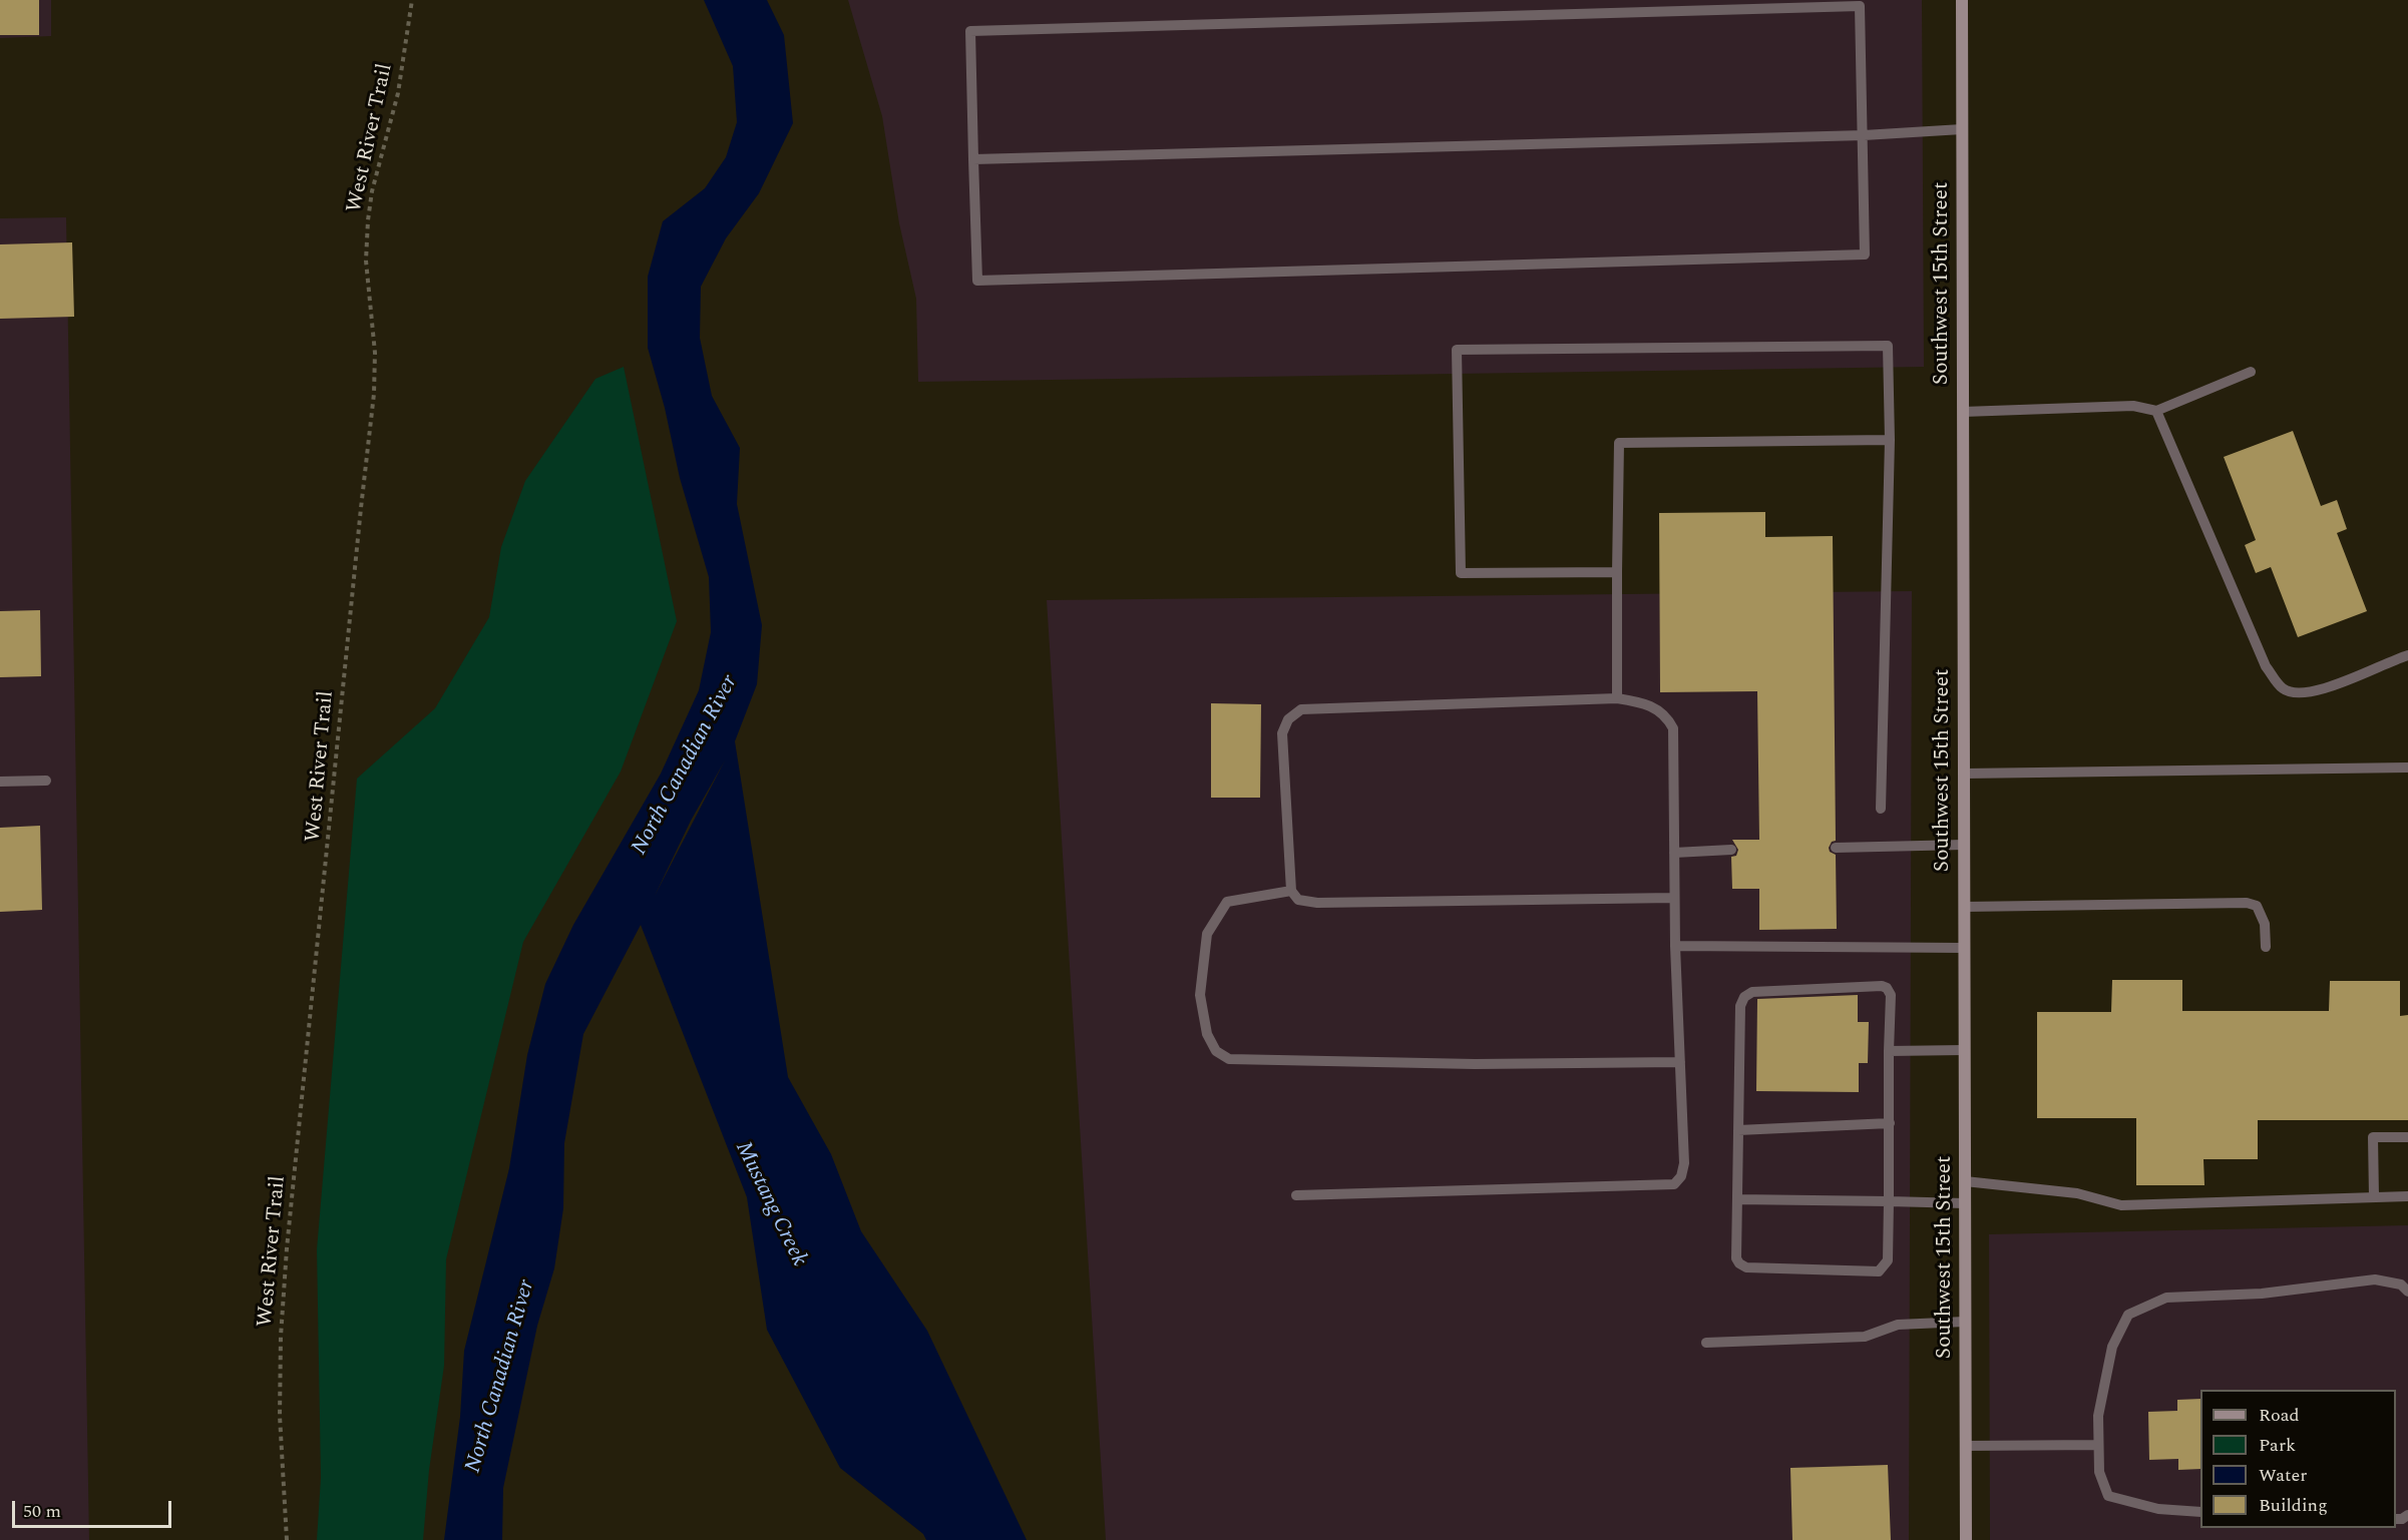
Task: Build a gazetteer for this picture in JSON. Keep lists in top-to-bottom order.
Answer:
{
  "streets": {
    "main road": ["Southwest 15th Street"],
    "path": ["West River Trail"]
  },
  "water": ["North Canadian River", "Mustang Creek"],
  "legend": [
    "Road",
    "Park",
    "Water",
    "Building"
  ],
  "scale_bar": "50 m"
}
